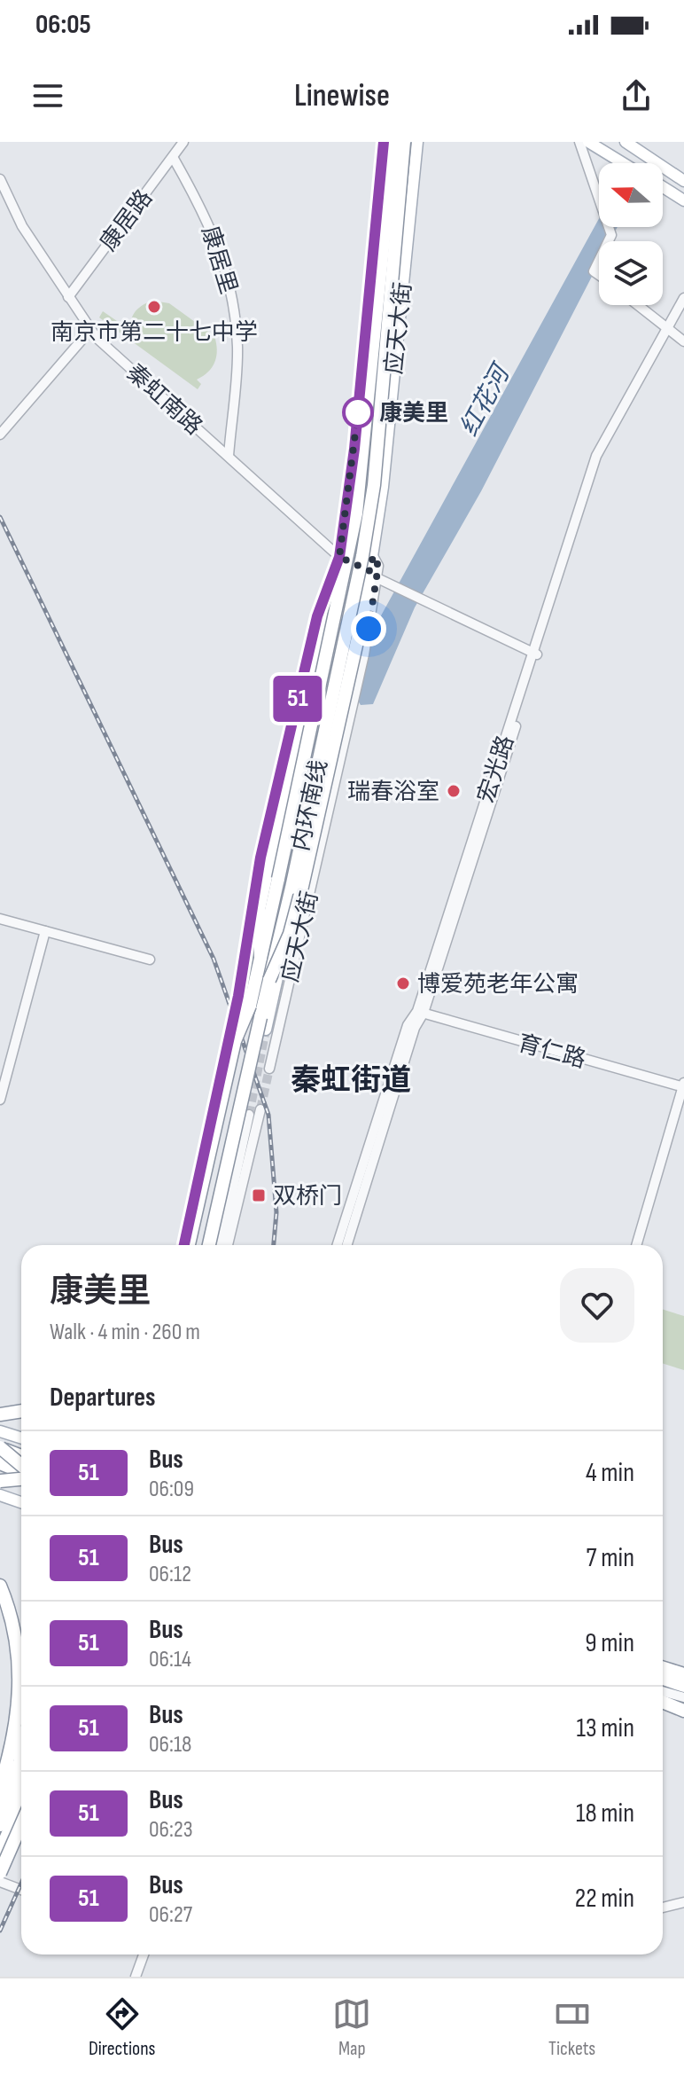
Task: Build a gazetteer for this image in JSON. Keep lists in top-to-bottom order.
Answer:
{
  "streets": {
    "highway": ["内环南线"],
    "main road": ["应天大街"],
    "street": [
      "康居路",
      "康居里",
      "秦虹南路",
      "宏光路",
      "育仁路"
    ]
  },
  "crossings": [
    ["康居路", "康居里"],
    ["康居路", "秦虹南路"],
    ["康居里", "秦虹南路"],
    ["应天大街", "秦虹南路"],
    ["应天大街", "内环南线"],
    ["宏光路", "育仁路"]
  ],
  "districts": ["秦虹街道"],
  "water": ["红花河"],
  "places": {
    "other": [
      "南京市第二十七中学",
      "康美里",
      "瑞春浴室",
      "博爱苑老年公寓"
    ],
    "transit": ["双桥门"]
  },
  "lines": ["bus line 51"],
  "north": "left",
  "page": {
    "status": "06:05",
    "header": "Linewise",
    "on_map": "51",
    "heading": [
      ["康美里", "Walk · 4 min · 260 m"],
      "Departures"
    ],
    "list": [
      {
        "mark": "51",
        "name": "Bus",
        "note": "06:09",
        "value": "4 min"
      },
      {
        "mark": "51",
        "name": "Bus",
        "note": "06:12",
        "value": "7 min"
      },
      {
        "mark": "51",
        "name": "Bus",
        "note": "06:14",
        "value": "9 min"
      },
      {
        "mark": "51",
        "name": "Bus",
        "note": "06:18",
        "value": "13 min"
      },
      {
        "mark": "51",
        "name": "Bus",
        "note": "06:23",
        "value": "18 min"
      },
      {
        "mark": "51",
        "name": "Bus",
        "note": "06:27",
        "value": "22 min"
      }
    ],
    "tabs": ["Directions", "Map", "Tickets"]
  }
}
